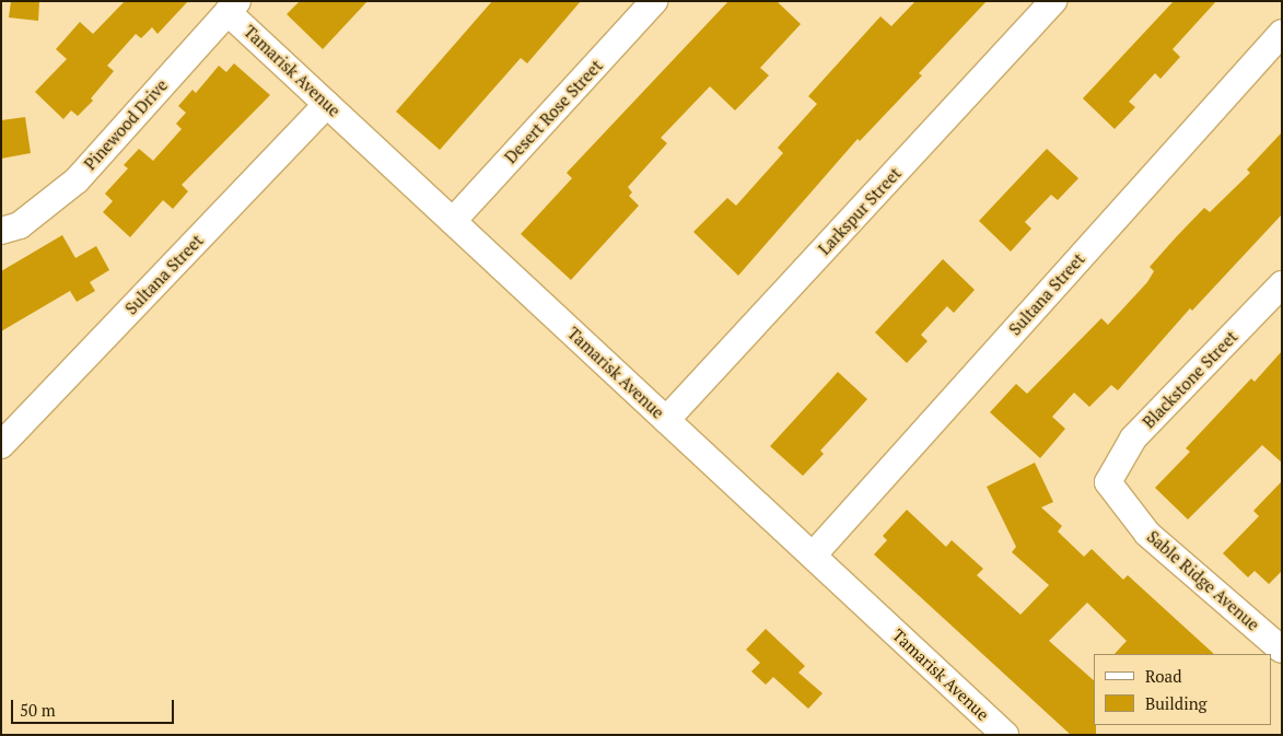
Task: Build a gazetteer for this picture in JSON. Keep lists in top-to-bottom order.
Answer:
{
  "streets": {
    "street": [
      "Tamarisk Avenue",
      "Desert Rose Street",
      "Pinewood Drive",
      "Larkspur Street",
      "Sultana Street",
      "Blackstone Street",
      "Sable Ridge Avenue"
    ]
  },
  "crossings": [
    ["Tamarisk Avenue", "Desert Rose Street"],
    ["Tamarisk Avenue", "Pinewood Drive"],
    ["Tamarisk Avenue", "Larkspur Street"],
    ["Tamarisk Avenue", "Sultana Street"],
    ["Blackstone Street", "Sable Ridge Avenue"]
  ],
  "legend": ["Road", "Building"],
  "scale_bar": "50 m"
}
